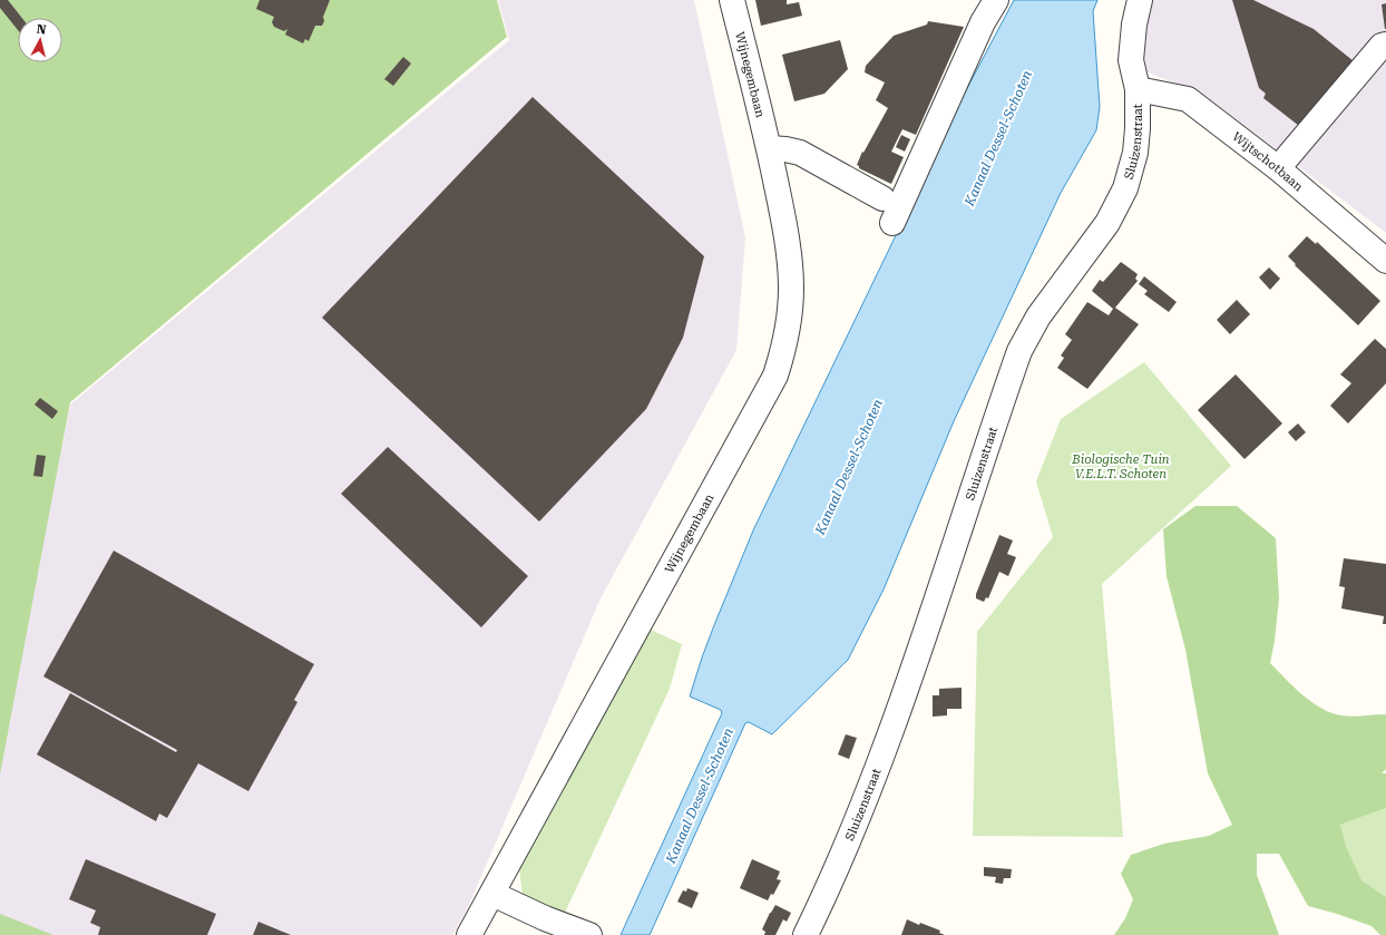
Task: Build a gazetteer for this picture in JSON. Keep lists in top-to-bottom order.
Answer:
{
  "streets": {
    "street": ["Wijnegembaan", "Sluizenstraat", "Wijtschotbaan"]
  },
  "crossings": [
    ["Sluizenstraat", "Wijtschotbaan"]
  ],
  "water": ["Kanaal Dessel-Schoten"],
  "parks": ["Biologische Tuin V.E.L.T. Schoten"],
  "north": "top"
}
